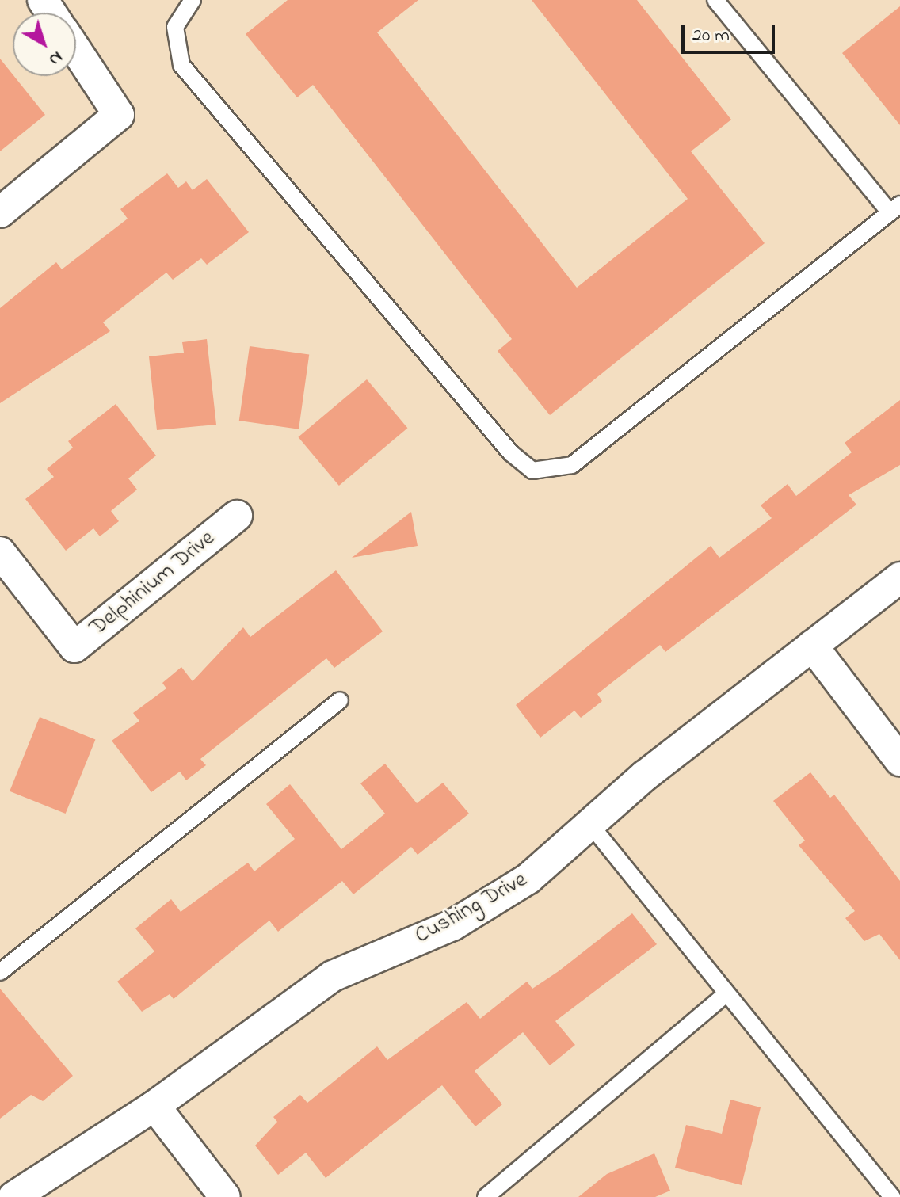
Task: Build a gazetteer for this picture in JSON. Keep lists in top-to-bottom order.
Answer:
{
  "streets": {
    "street": ["Delphinium Drive", "Cushing Drive"]
  },
  "scale_bar": "20 m",
  "north": "bottom right"
}
